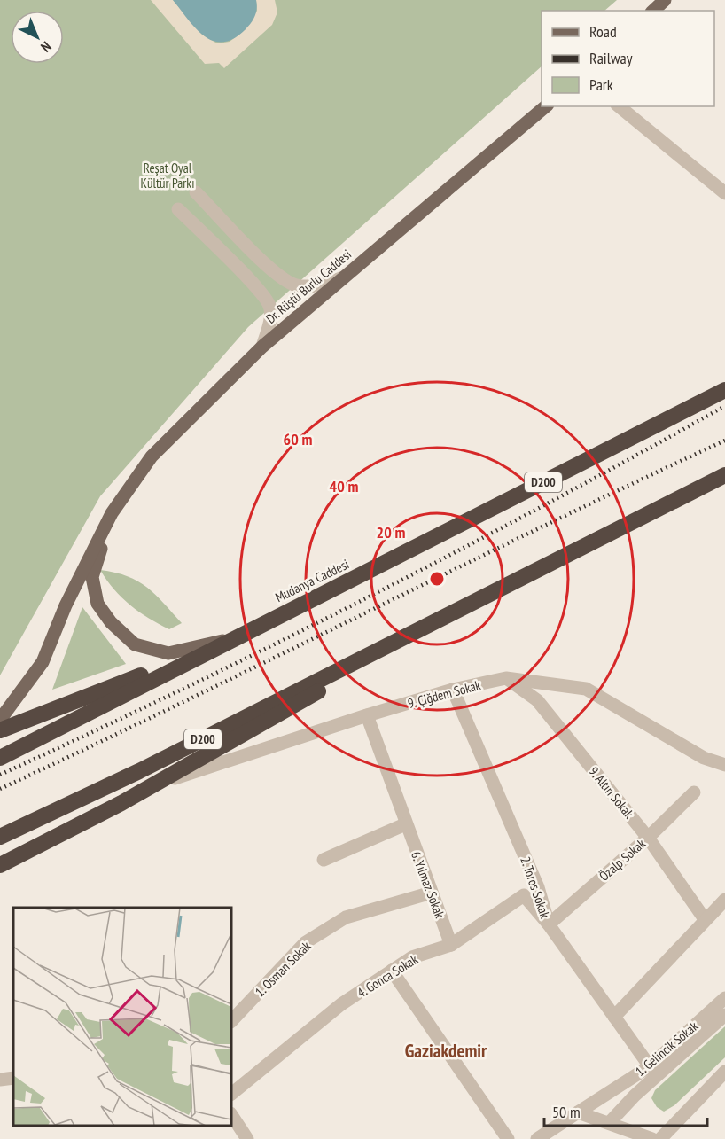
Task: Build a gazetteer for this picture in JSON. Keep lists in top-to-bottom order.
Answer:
{
  "streets": {
    "highway": ["D200", "Mudanya Caddesi"],
    "main road": ["Dr. Rüştü Burlu Caddesi"],
    "street": [
      "9. Çiğdem Sokak",
      "9. Altın Sokak",
      "Özalp Sokak",
      "6. Yılmaz Sokak",
      "2. Toros Sokak",
      "1. Osman Sokak",
      "4. Gonca Sokak",
      "1. Gelincik Sokak"
    ]
  },
  "crossings": [
    ["9. Çiğdem Sokak", "9. Altın Sokak"],
    ["9. Çiğdem Sokak", "6. Yılmaz Sokak"],
    ["9. Çiğdem Sokak", "2. Toros Sokak"],
    ["9. Altın Sokak", "Özalp Sokak"],
    ["Özalp Sokak", "2. Toros Sokak"],
    ["Özalp Sokak", "4. Gonca Sokak"],
    ["6. Yılmaz Sokak", "1. Osman Sokak"],
    ["6. Yılmaz Sokak", "4. Gonca Sokak"],
    ["2. Toros Sokak", "4. Gonca Sokak"],
    ["2. Toros Sokak", "1. Gelincik Sokak"]
  ],
  "districts": ["Gaziakdemir"],
  "parks": ["Reşat Oyal Kültür Parkı"],
  "legend": ["Road", "Railway", "Park"],
  "scale_bar": "50 m",
  "north": "bottom right",
  "rings": ["60 m", "40 m", "20 m"]
}
